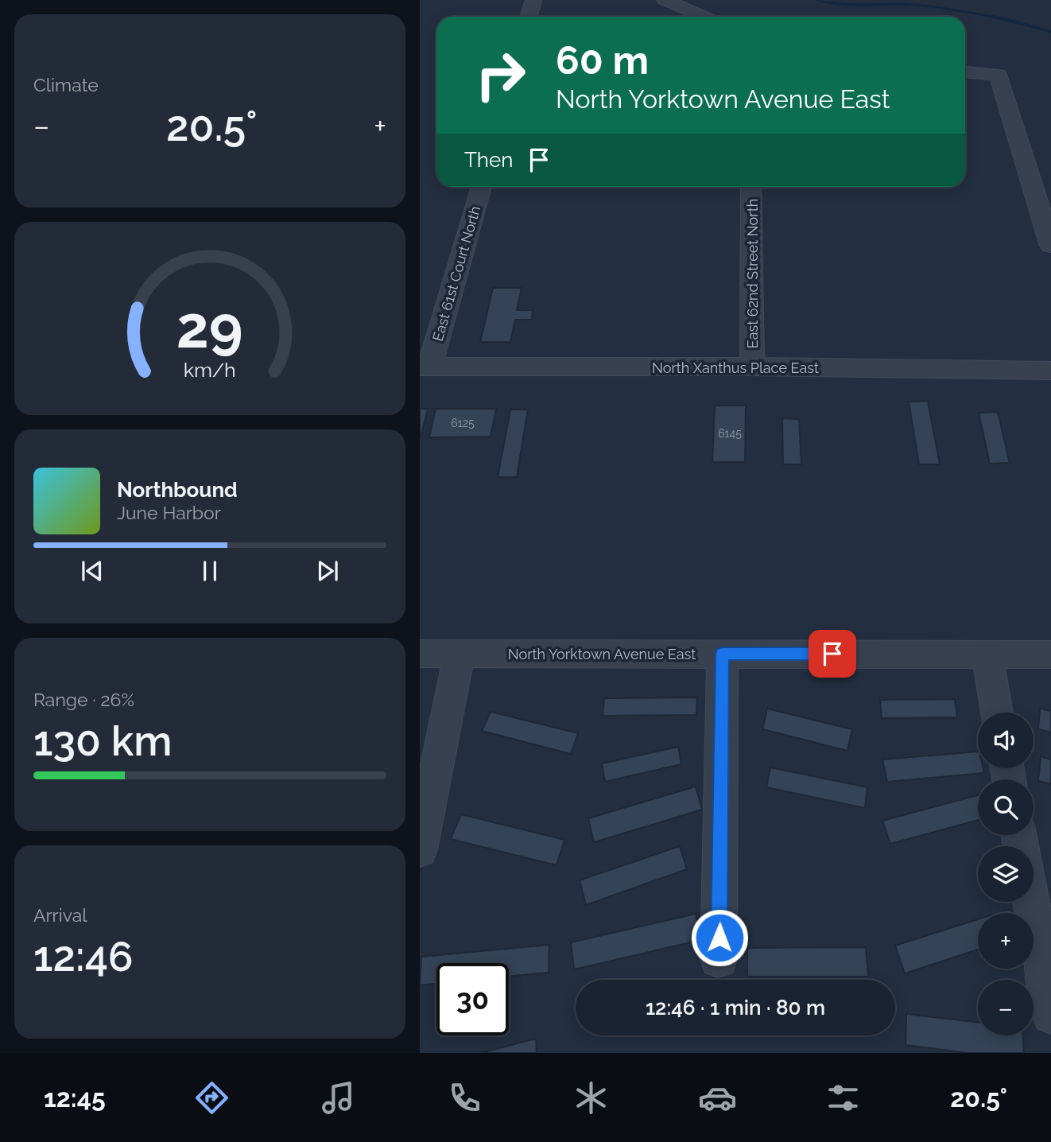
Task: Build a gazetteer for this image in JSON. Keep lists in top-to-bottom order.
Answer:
{
  "streets": {
    "street": [
      "East 61st Court North",
      "East 62nd Street North",
      "North Xanthus Place East",
      "North Yorktown Avenue East"
    ]
  },
  "crossings": [
    ["East 61st Court North", "North Xanthus Place East"],
    ["East 62nd Street North", "North Xanthus Place East"]
  ],
  "house_numbers": ["6125", "6145"],
  "page": {
    "tile": [
      "Climate",
      ["Range · 26%", "130 km"],
      ["Arrival", "12:46"]
    ],
    "turn": ["60 m", "North Yorktown Avenue East"],
    "heat": ["−", "20.5°", "+"],
    "then": "Then",
    "song": ["Northbound", "June Harbor"],
    "map_buttons": ["+", "−"],
    "limit": "30",
    "trip": "12:46 · 1 min · 80 m",
    "tabs": ["12:45", "20.5°"],
    "gauge": ["29", "km/h"]
  }
}
